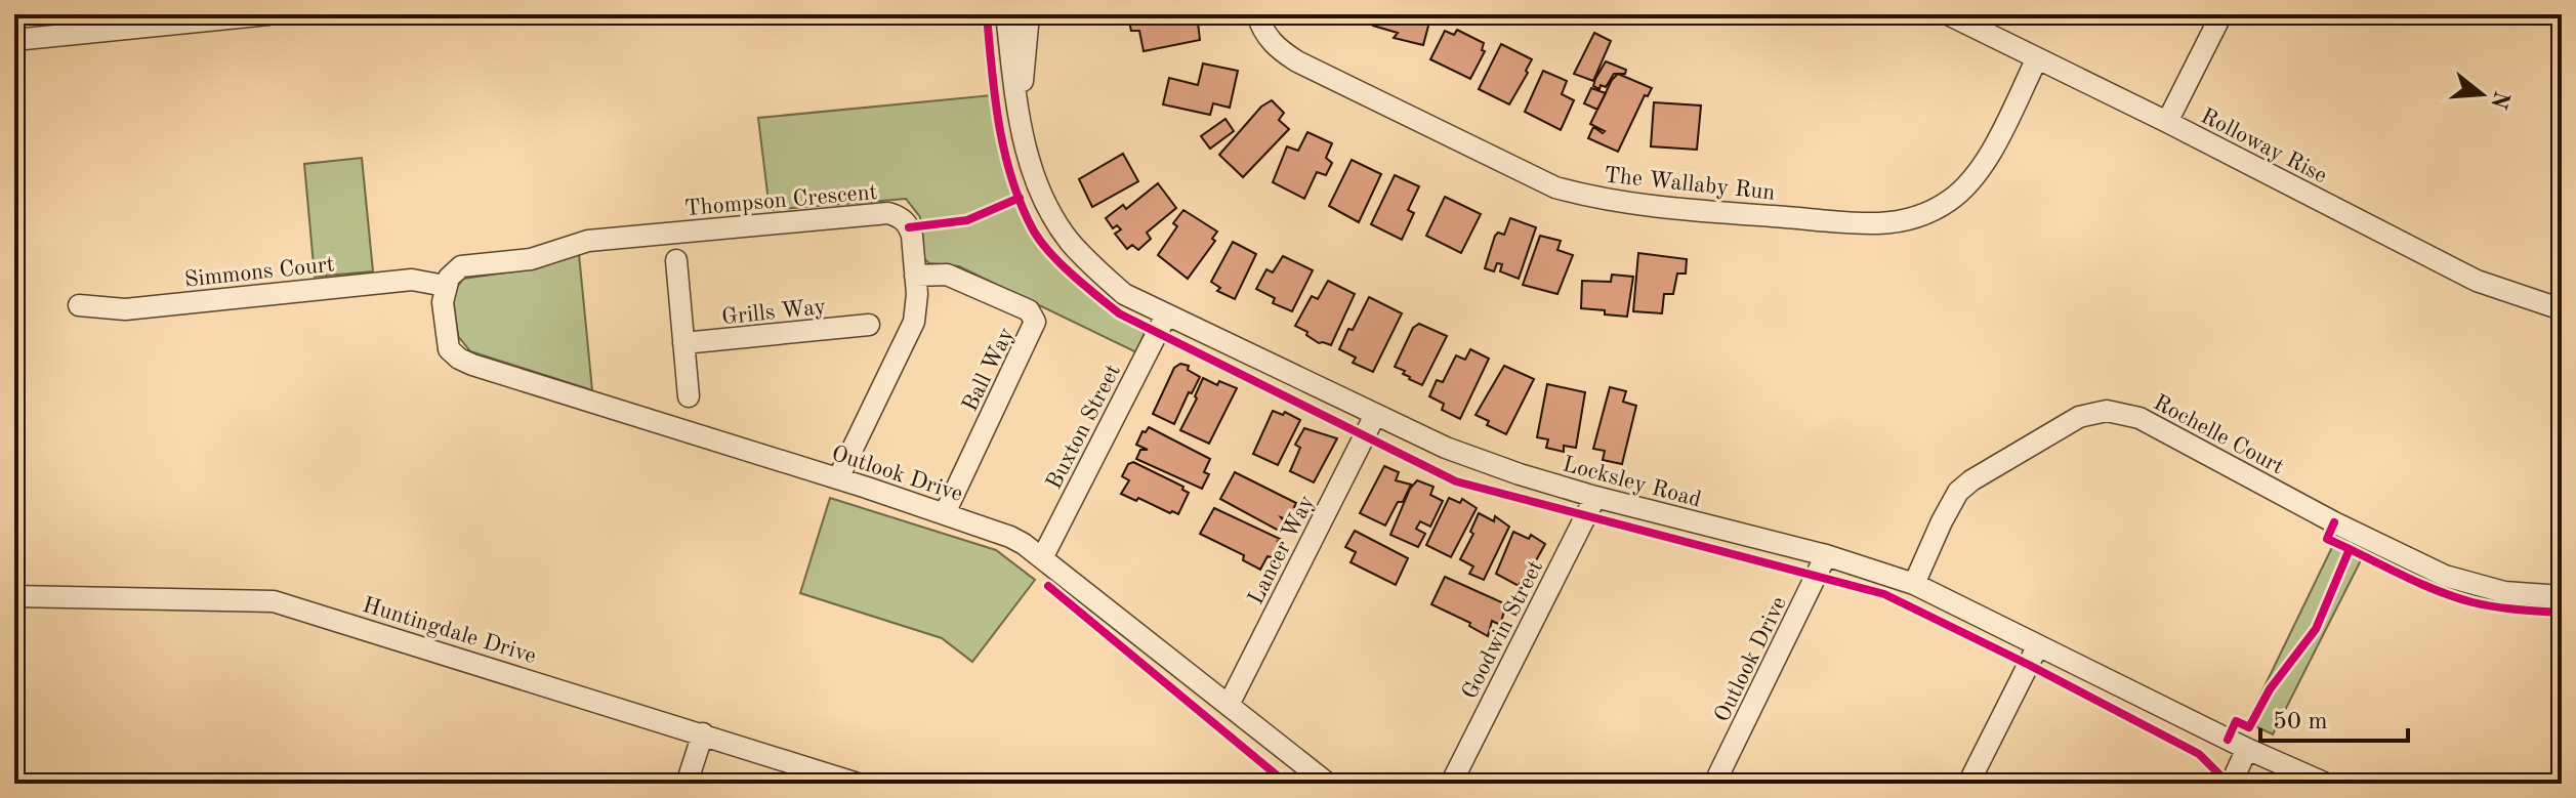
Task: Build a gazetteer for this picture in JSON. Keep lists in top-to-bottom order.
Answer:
{
  "streets": {
    "street": [
      "Rolloway Rise",
      "The Wallaby Run",
      "Thompson Crescent",
      "Simmons Court",
      "Grills Way",
      "Ball Way",
      "Buxton Street",
      "Rochelle Court",
      "Outlook Drive",
      "Locksley Road",
      "Lancer Way",
      "Huntingdale Drive",
      "Goodwin Street"
    ]
  },
  "crossings": [
    ["Rolloway Rise", "The Wallaby Run"],
    ["Thompson Crescent", "Simmons Court"],
    ["Thompson Crescent", "Ball Way"],
    ["Thompson Crescent", "Outlook Drive"],
    ["Simmons Court", "Outlook Drive"],
    ["Ball Way", "Outlook Drive"],
    ["Buxton Street", "Outlook Drive"],
    ["Buxton Street", "Locksley Road"],
    ["Rochelle Court", "Locksley Road"],
    ["Outlook Drive", "Locksley Road"],
    ["Outlook Drive", "Lancer Way"],
    ["Locksley Road", "Lancer Way"],
    ["Locksley Road", "Goodwin Street"]
  ],
  "scale_bar": "50 m",
  "north": "right"
}
